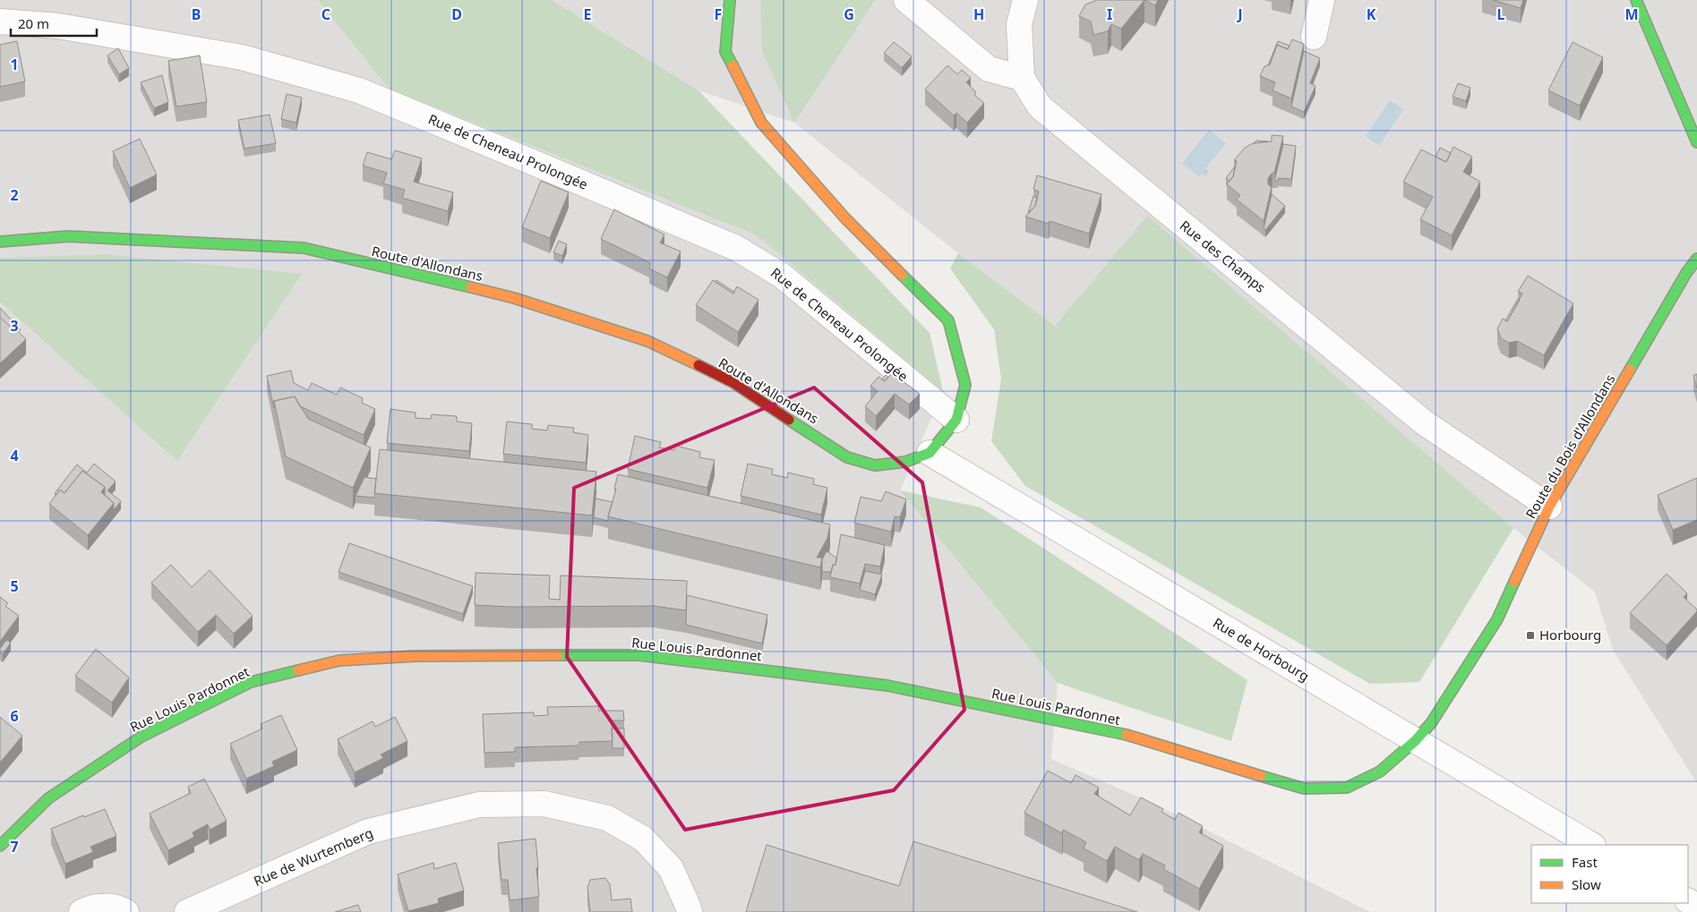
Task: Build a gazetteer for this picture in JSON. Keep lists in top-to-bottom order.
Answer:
{
  "streets": {
    "street": [
      "Rue de Cheneau Prolongée",
      "Rue des Champs",
      "Route d'Allondans",
      "Route du Bois d'Allondans",
      "Rue Louis Pardonnet",
      "Rue de Horbourg",
      "Rue de Wurtemberg"
    ]
  },
  "crossings": [
    ["Rue des Champs", "Route du Bois d'Allondans"],
    ["Route d'Allondans", "Rue de Horbourg"],
    ["Route du Bois d'Allondans", "Rue Louis Pardonnet"],
    ["Route du Bois d'Allondans", "Rue de Horbourg"],
    ["Rue Louis Pardonnet", "Rue de Horbourg"]
  ],
  "places": {
    "transit": ["Horbourg"]
  },
  "legend": ["Fast", "Slow"],
  "scale_bar": "20 m",
  "grid": {
    "columns": [
      "B",
      "C",
      "D",
      "E",
      "F",
      "G",
      "H",
      "I",
      "J",
      "K",
      "L",
      "M"
    ],
    "rows": [
      "1",
      "2",
      "3",
      "4",
      "5",
      "6",
      "7"
    ]
  }
}
